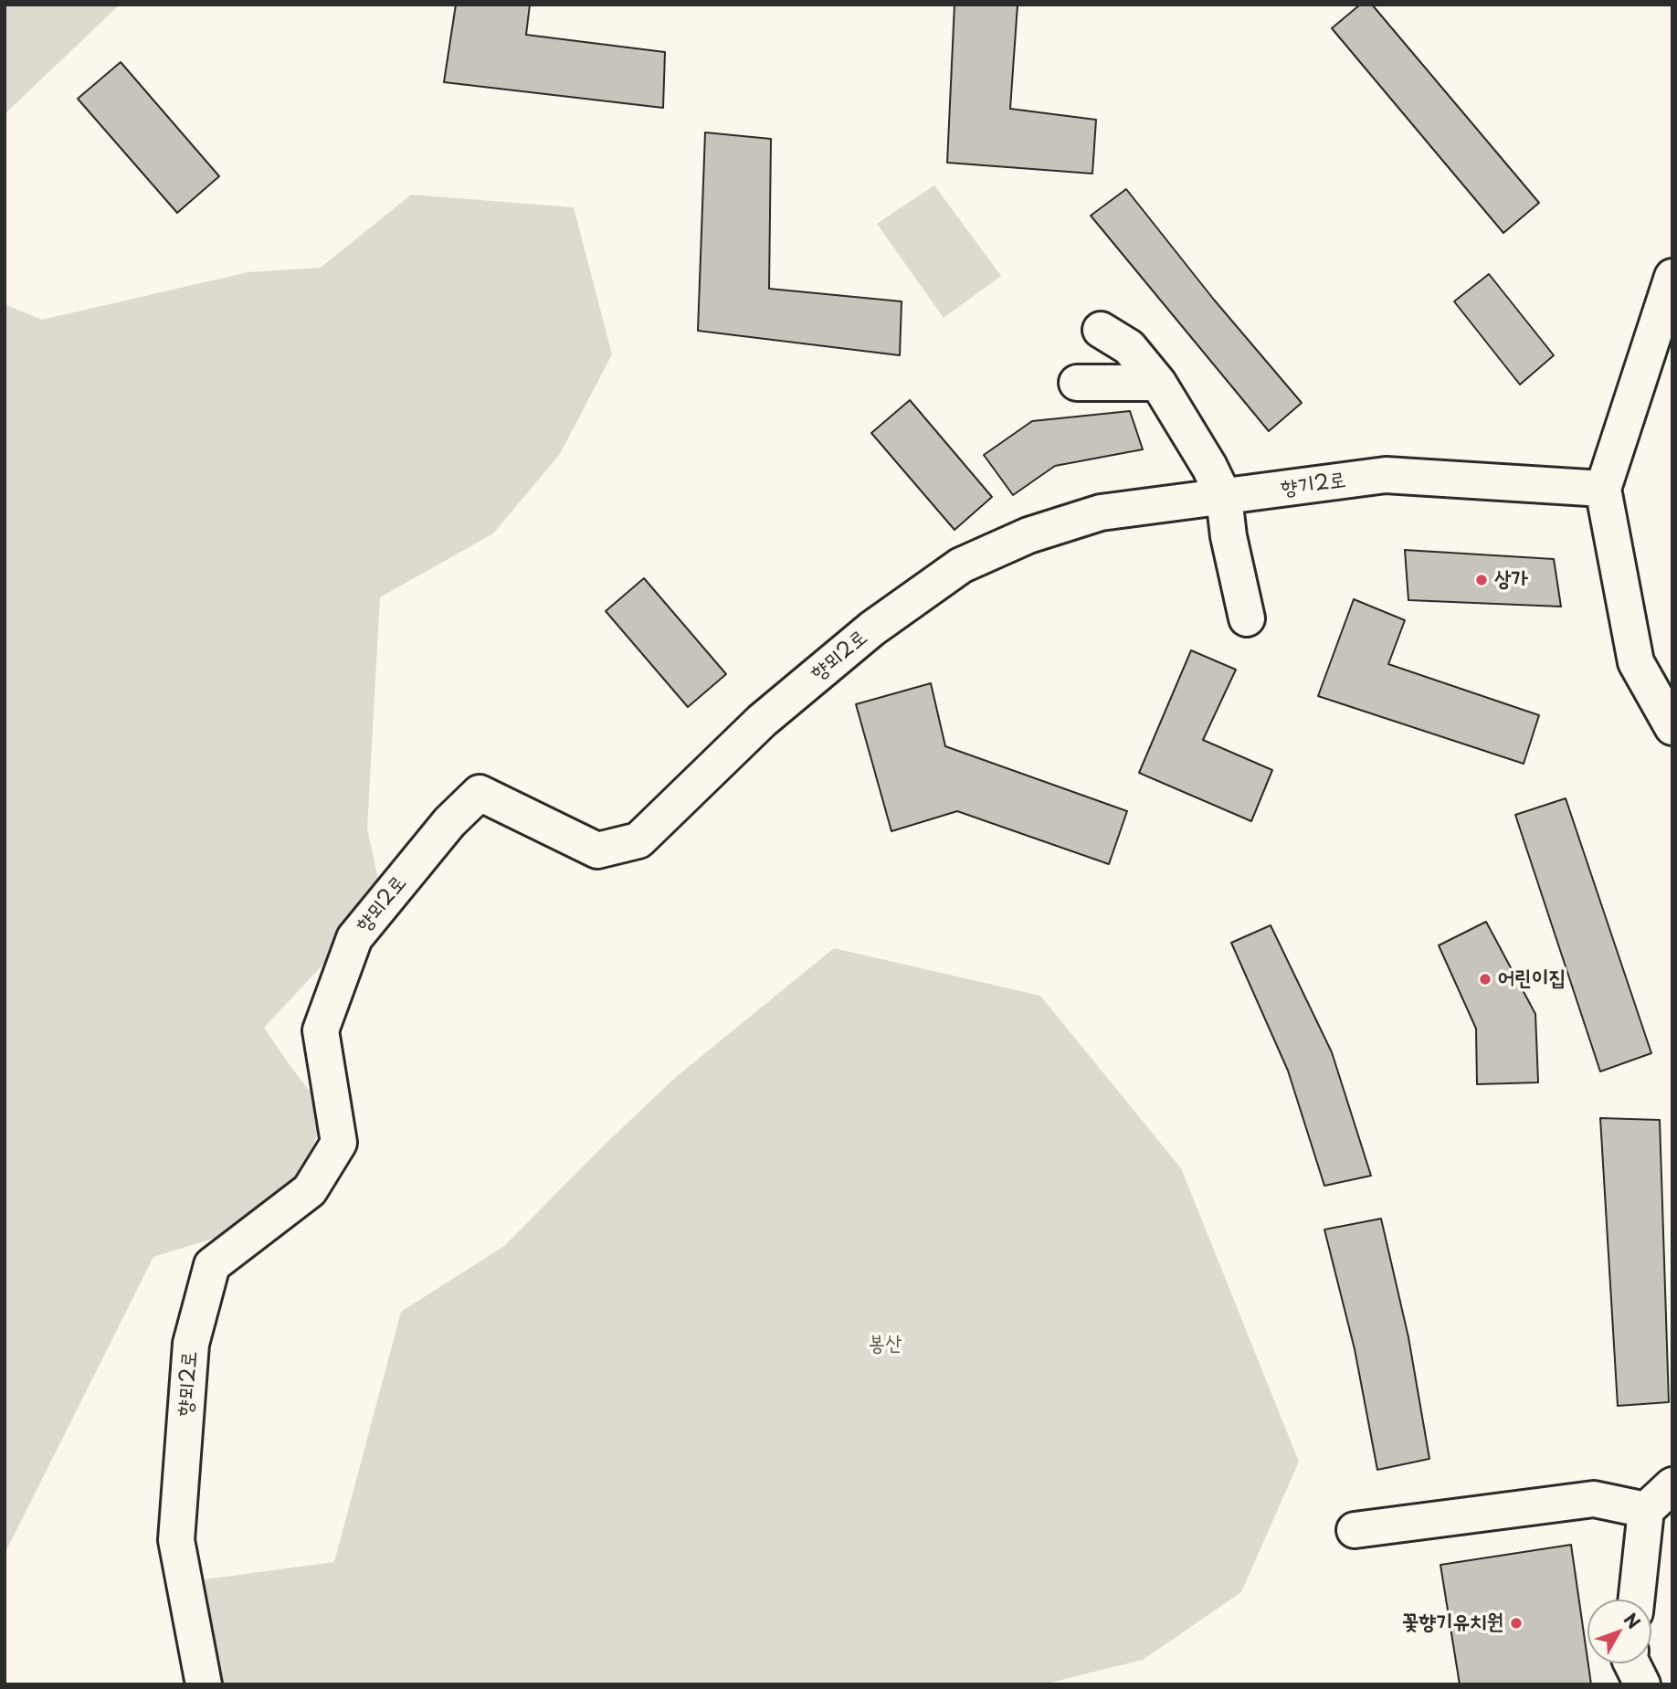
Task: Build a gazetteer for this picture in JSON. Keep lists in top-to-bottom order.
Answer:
{
  "streets": {
    "street": ["향기2로", "향뫼2로"]
  },
  "crossings": [
    ["향기2로", "향뫼2로"]
  ],
  "parks": ["봉산"],
  "places": ["상가", "어린이집", "꽃향기유치원"],
  "north": "top right"
}
